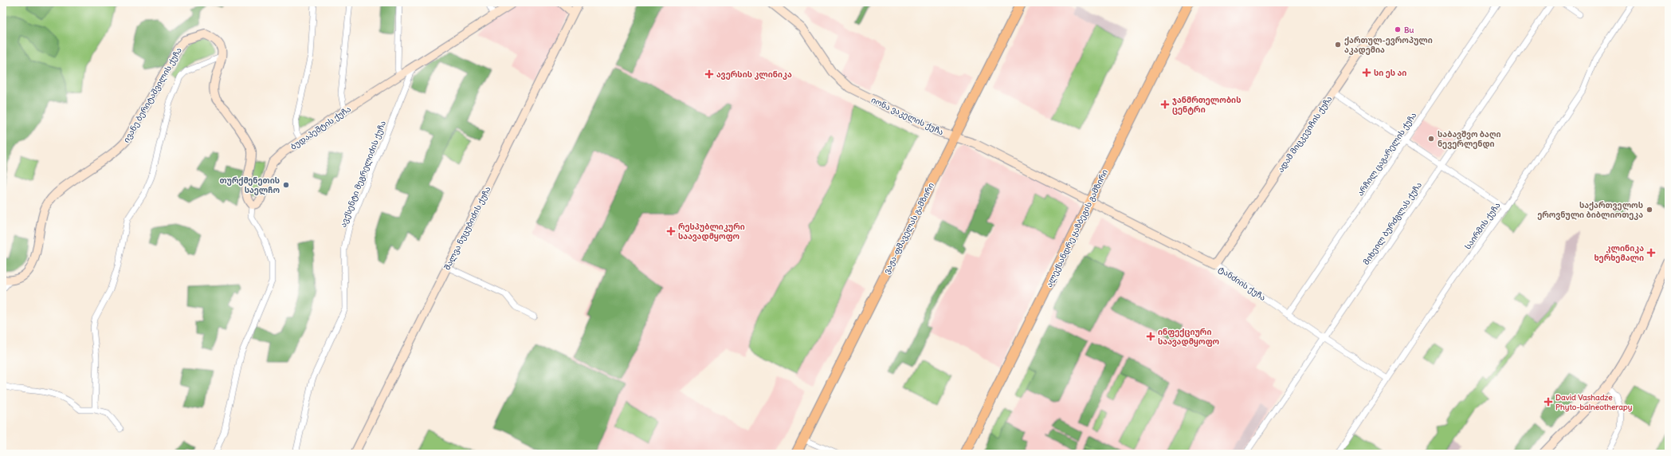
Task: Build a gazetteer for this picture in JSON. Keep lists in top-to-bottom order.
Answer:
{
  "streets": {
    "main road": [
      "ივანე ბერიტაშვილის ქუჩა",
      "იონა ვაკელის ქუჩა",
      "ბუდაპეშტის ქუჩა",
      "ადამ მიცკევიჩის ქუჩა",
      "შალვა ნუცუბიძის ქუჩა",
      "ვაჟა-ფშაველას გამზირი",
      "ალექსანდრე ყაზბეგის გამზირი",
      "ტანძიის ქუჩა"
    ],
    "street": [
      "არჩილ ცაგარელის ქუჩა",
      "ავქსენტი მეგრელიძის ქუჩა",
      "მიხეილ ბურძგლას ქუჩა",
      "საირმის ქუჩა"
    ]
  },
  "crossings": [
    ["იონა ვაკელის ქუჩა", "ვაჟა-ფშაველას გამზირი"],
    ["იონა ვაკელის ქუჩა", "ალექსანდრე ყაზბეგის გამზირი"],
    ["იონა ვაკელის ქუჩა", "ტანძიის ქუჩა"],
    ["ბუდაპეშტის ქუჩა", "ავქსენტი მეგრელიძის ქუჩა"],
    ["ადამ მიცკევიჩის ქუჩა", "ტანძიის ქუჩა"],
    ["არჩილ ცაგარელის ქუჩა", "ტანძიის ქუჩა"],
    ["მიხეილ ბურძგლას ქუჩა", "ტანძიის ქუჩა"],
    ["საირმის ქუჩა", "ტანძიის ქუჩა"],
    ["ალექსანდრე ყაზბეგის გამზირი", "ტანძიის ქუჩა"]
  ],
  "places": {
    "other": [
      "Bu",
      "ქართულ-ევროპული აკადემია",
      "საბავშვო ბაღი ნევერლენდი",
      "თურქმენეთის საელჩო",
      "საქართველოს ეროვნული ბიბლიოთეკა"
    ],
    "health": [
      "სი ეს აი",
      "ავერსის კლინიკა",
      "ჯანმრთელობის ცენტრი",
      "რესპუბლიკური საავადმყოფო",
      "კლინიკა ხერხემალი",
      "ინფექციური საავადმყოფო",
      "David Vashadze Phyto-balneotherapy"
    ]
  }
}
